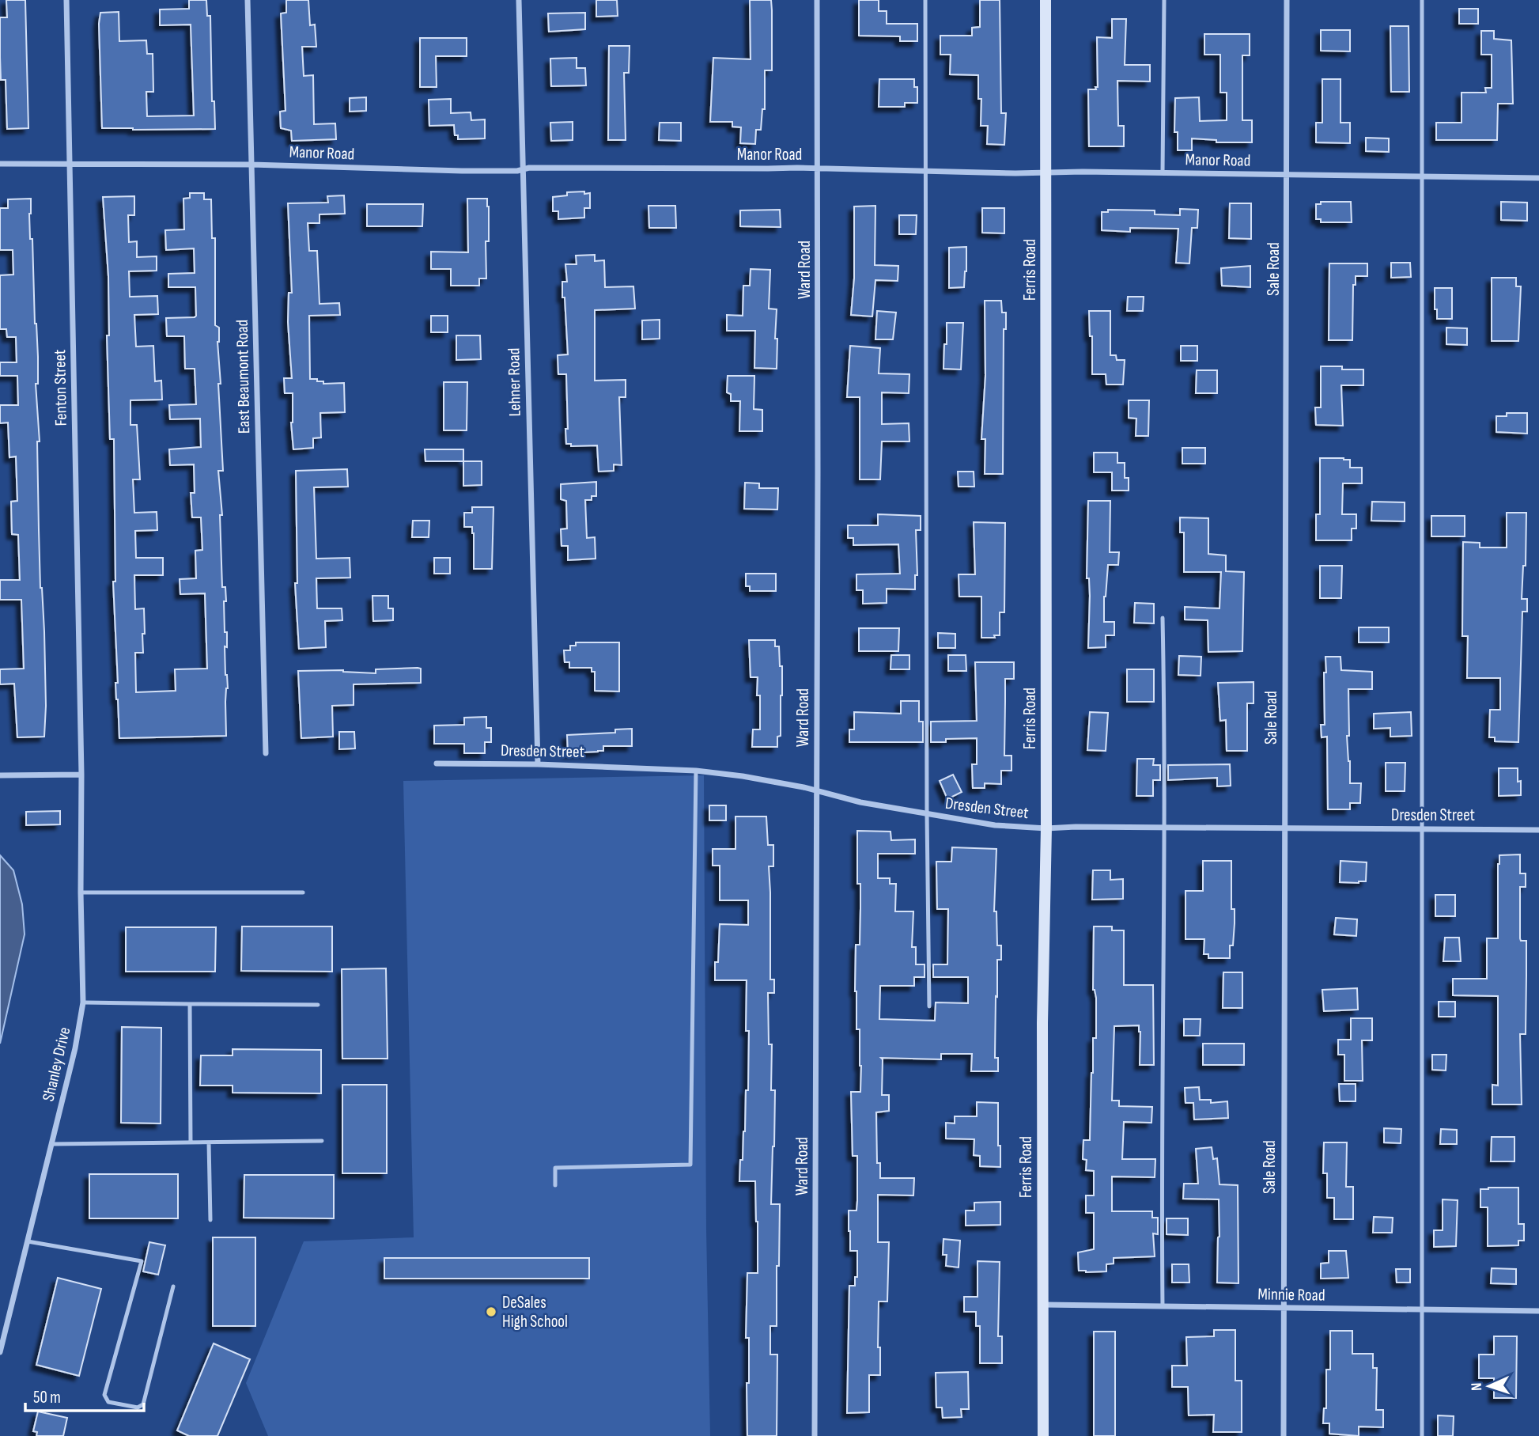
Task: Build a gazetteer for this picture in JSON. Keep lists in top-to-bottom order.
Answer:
{
  "streets": {
    "main road": ["Ferris Road"],
    "street": [
      "Manor Road",
      "Sale Road",
      "Ward Road",
      "East Beaumont Road",
      "Lehner Road",
      "Fenton Street",
      "Dresden Street",
      "Shanley Drive",
      "Minnie Road"
    ]
  },
  "crossings": [
    ["Manor Road", "Sale Road"],
    ["Manor Road", "Ward Road"],
    ["Manor Road", "Ferris Road"],
    ["Manor Road", "East Beaumont Road"],
    ["Manor Road", "Lehner Road"],
    ["Manor Road", "Fenton Street"],
    ["Sale Road", "Dresden Street"],
    ["Sale Road", "Minnie Road"],
    ["Ward Road", "Dresden Street"],
    ["Ferris Road", "Dresden Street"],
    ["Ferris Road", "Minnie Road"],
    ["Lehner Road", "Dresden Street"],
    ["Fenton Street", "Shanley Drive"]
  ],
  "places": ["DeSales High School"],
  "scale_bar": "50 m",
  "north": "left"
}
